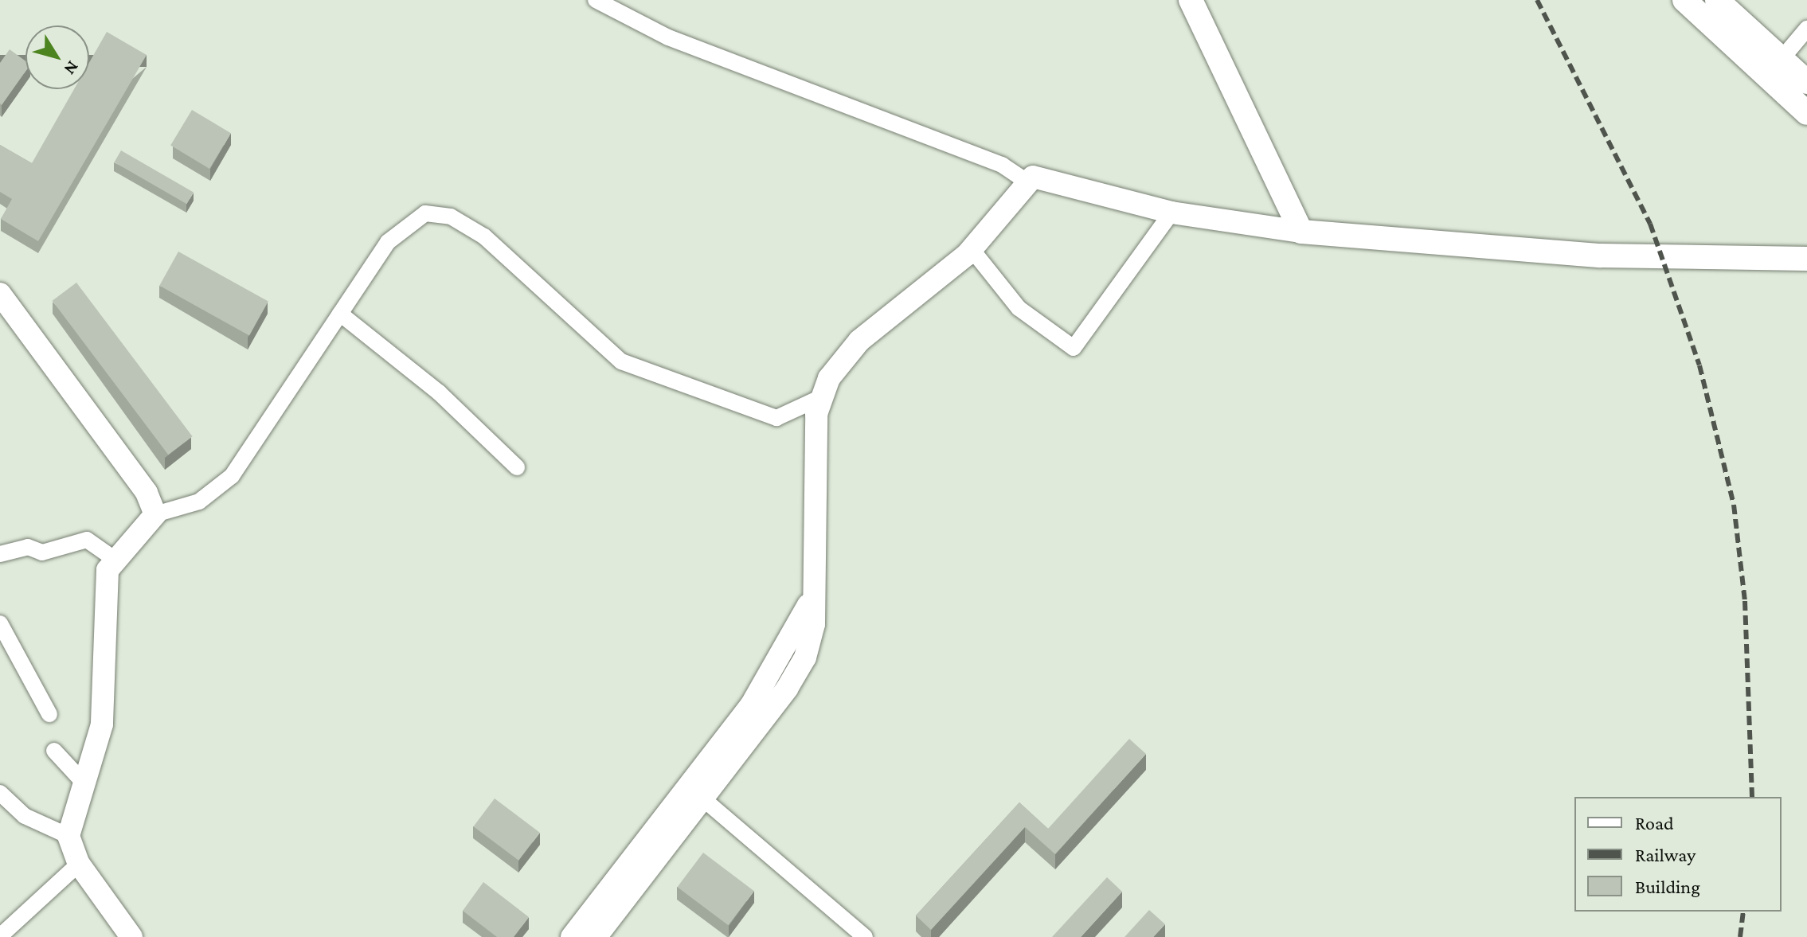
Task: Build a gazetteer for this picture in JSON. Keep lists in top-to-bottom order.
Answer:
{
  "legend": ["Road", "Railway", "Building"],
  "north": "bottom right"
}
